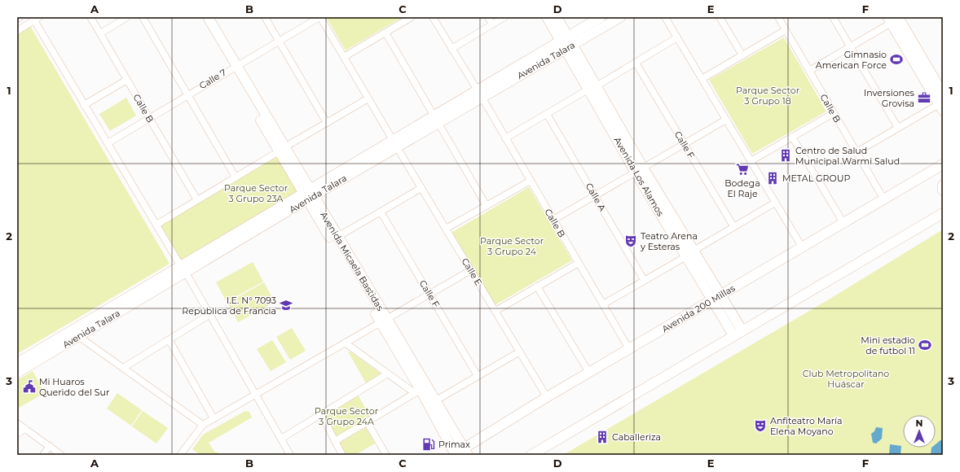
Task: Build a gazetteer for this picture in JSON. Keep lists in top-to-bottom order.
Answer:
{
  "streets": {
    "street": [
      "Avenida Talara",
      "Calle 7",
      "Calle B",
      "Calle F",
      "Avenida Los Alamos",
      "Calle A",
      "Avenida Micaela Bastidas",
      "Calle E",
      "Avenida 200 Millas"
    ]
  },
  "crossings": [
    ["Avenida Talara", "Calle B"],
    ["Avenida Talara", "Avenida Los Alamos"],
    ["Avenida Talara", "Avenida Micaela Bastidas"],
    ["Avenida Talara", "Calle E"],
    ["Calle 7", "Calle B"],
    ["Calle 7", "Avenida Micaela Bastidas"],
    ["Calle 7", "Calle E"],
    ["Calle B", "Avenida 200 Millas"],
    ["Avenida Los Alamos", "Avenida 200 Millas"],
    ["Avenida Micaela Bastidas", "Avenida 200 Millas"],
    ["Calle E", "Avenida 200 Millas"]
  ],
  "parks": [
    "Parque Sector 3 Grupo 18",
    "Parque Sector 3 Grupo 23A",
    "Parque Sector 3 Grupo 24",
    "Club Metropolitano Huáscar",
    "Parque Sector 3 Grupo 24A"
  ],
  "places": {
    "sports": ["Gimnasio American Force", "Mini estadio de futbol 11"],
    "office": ["Inversiones Grovisa"],
    "building": ["Centro de Salud Municipal Warmi Salud", "METAL GROUP", "Caballeriza"],
    "supermarket": ["Bodega El Raje"],
    "theatre": ["Teatro Arena y Esteras", "Anfiteatro María Elena Moyano"],
    "school or university": ["I.E. N° 7093 República de Francia"],
    "public building": ["Mi Huaros Querido del Sur"],
    "fuel station": ["Primax"]
  },
  "north": "top",
  "grid": {
    "columns": [
      "A",
      "B",
      "C",
      "D",
      "E",
      "F"
    ],
    "rows": ["1", "2", "3"]
  }
}
